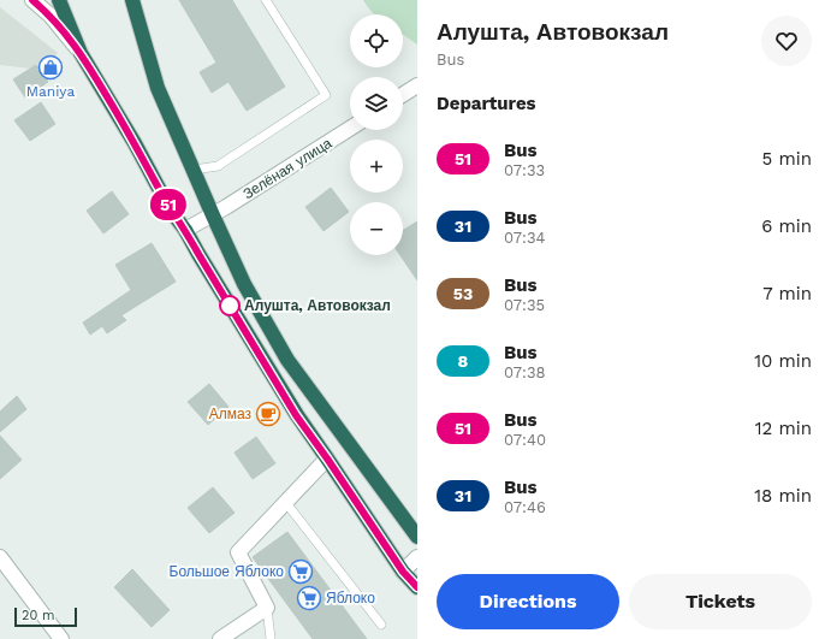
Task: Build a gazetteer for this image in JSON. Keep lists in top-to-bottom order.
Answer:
{
  "streets": {
    "street": ["Зелёная улица"]
  },
  "places": {
    "shop": ["Maniya"],
    "other": ["Алушта, Автовокзал"],
    "cafe": ["Алмаз"],
    "supermarket": ["Большое Яблоко", "Яблоко"]
  },
  "lines": ["bus line 51"],
  "scale_bar": "20 m",
  "page": {
    "on_map": "51",
    "heading": [
      ["Алушта, Автовокзал", "Bus"],
      "Departures"
    ],
    "map_buttons": ["+", "−"],
    "list": [
      {
        "mark": "51",
        "name": "Bus",
        "note": "07:33",
        "value": "5 min"
      },
      {
        "mark": "31",
        "name": "Bus",
        "note": "07:34",
        "value": "6 min"
      },
      {
        "mark": "53",
        "name": "Bus",
        "note": "07:35",
        "value": "7 min"
      },
      {
        "mark": "8",
        "name": "Bus",
        "note": "07:38",
        "value": "10 min"
      },
      {
        "mark": "51",
        "name": "Bus",
        "note": "07:40",
        "value": "12 min"
      },
      {
        "mark": "31",
        "name": "Bus",
        "note": "07:46",
        "value": "18 min"
      }
    ],
    "buttons": ["Directions", "Tickets"],
    "scale": "20 m"
  }
}
